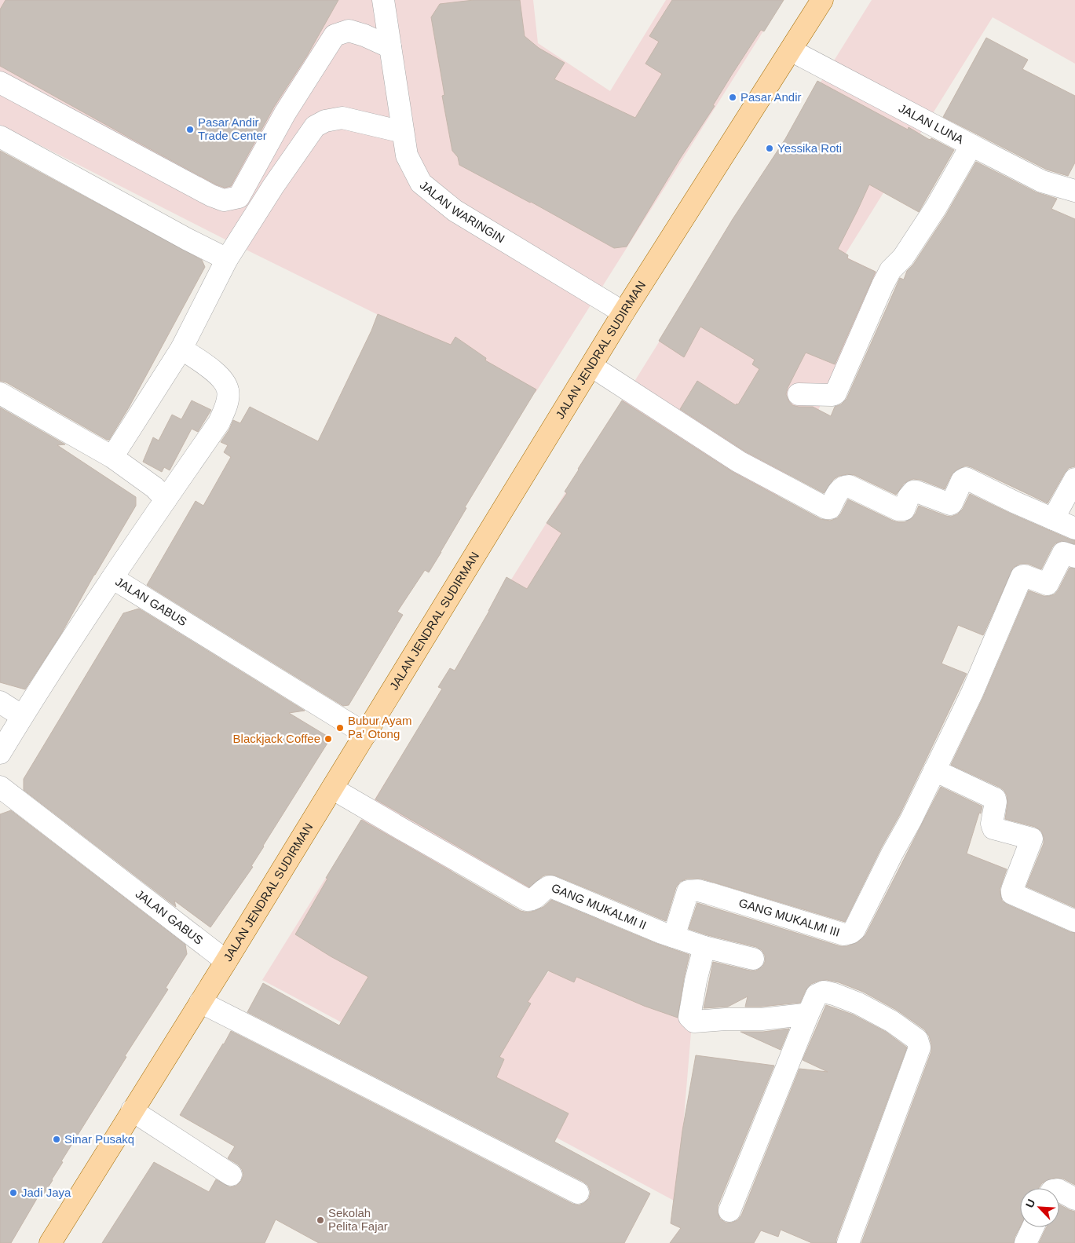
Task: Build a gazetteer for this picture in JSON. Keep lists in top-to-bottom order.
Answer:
{
  "streets": {
    "main road": ["JALAN JENDRAL SUDIRMAN"],
    "street": [
      "JALAN LUNA",
      "JALAN WARINGIN",
      "JALAN GABUS",
      "GANG MUKALMI II",
      "GANG MUKALMI III"
    ]
  },
  "crossings": [
    ["JALAN LUNA", "JALAN JENDRAL SUDIRMAN"],
    ["JALAN WARINGIN", "JALAN JENDRAL SUDIRMAN"],
    ["JALAN JENDRAL SUDIRMAN", "JALAN GABUS"],
    ["JALAN JENDRAL SUDIRMAN", "GANG MUKALMI II"],
    ["GANG MUKALMI II", "GANG MUKALMI III"]
  ],
  "places": [
    "Pasar Andir",
    "Pasar Andir Trade Center",
    "Yessika Roti",
    "Bubur Ayam Pa' Otong",
    "Blackjack Coffee",
    "Sinar Pusakq",
    "Jadi Jaya",
    "Sekolah Pelita Fajar"
  ],
  "north": "top left"
}
